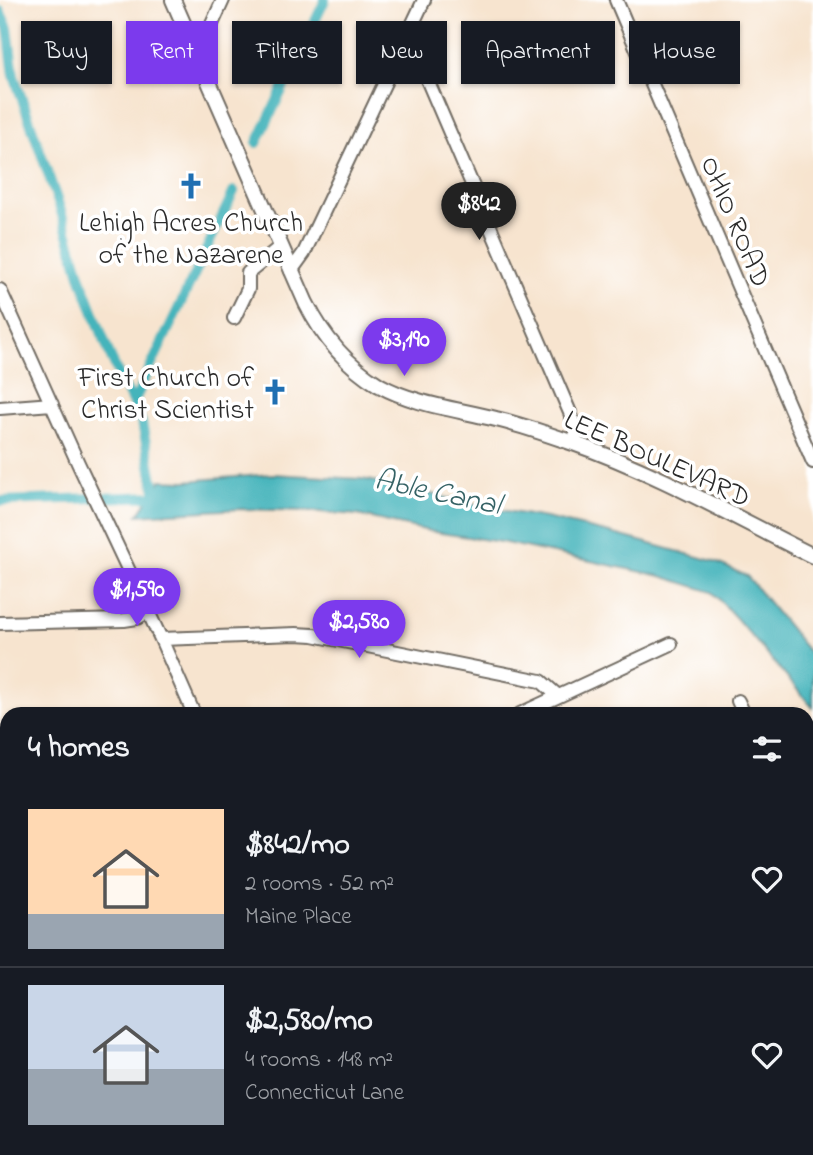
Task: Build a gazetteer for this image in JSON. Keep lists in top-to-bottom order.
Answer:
{
  "streets": {
    "main road": ["LEE BOULEVARD"],
    "street": ["OHIO ROAD"]
  },
  "water": ["Able Canal"],
  "places": {
    "church": ["Lehigh Acres Church of the Nazarene", "First Church of Christ Scientist"]
  },
  "page": {
    "chip": [
      "Buy",
      "Rent",
      "Filters",
      "New",
      "Apartment",
      "House"
    ],
    "price": [
      "$842",
      "$3,190",
      "$1,590",
      "$2,580"
    ],
    "heading": "4 homes",
    "list": [
      {
        "name": "$842/mo",
        "note": "2 rooms · 52 m² · Maine Place"
      },
      {
        "name": "$2,580/mo",
        "note": "4 rooms · 148 m² · Connecticut Lane"
      }
    ]
  }
}
